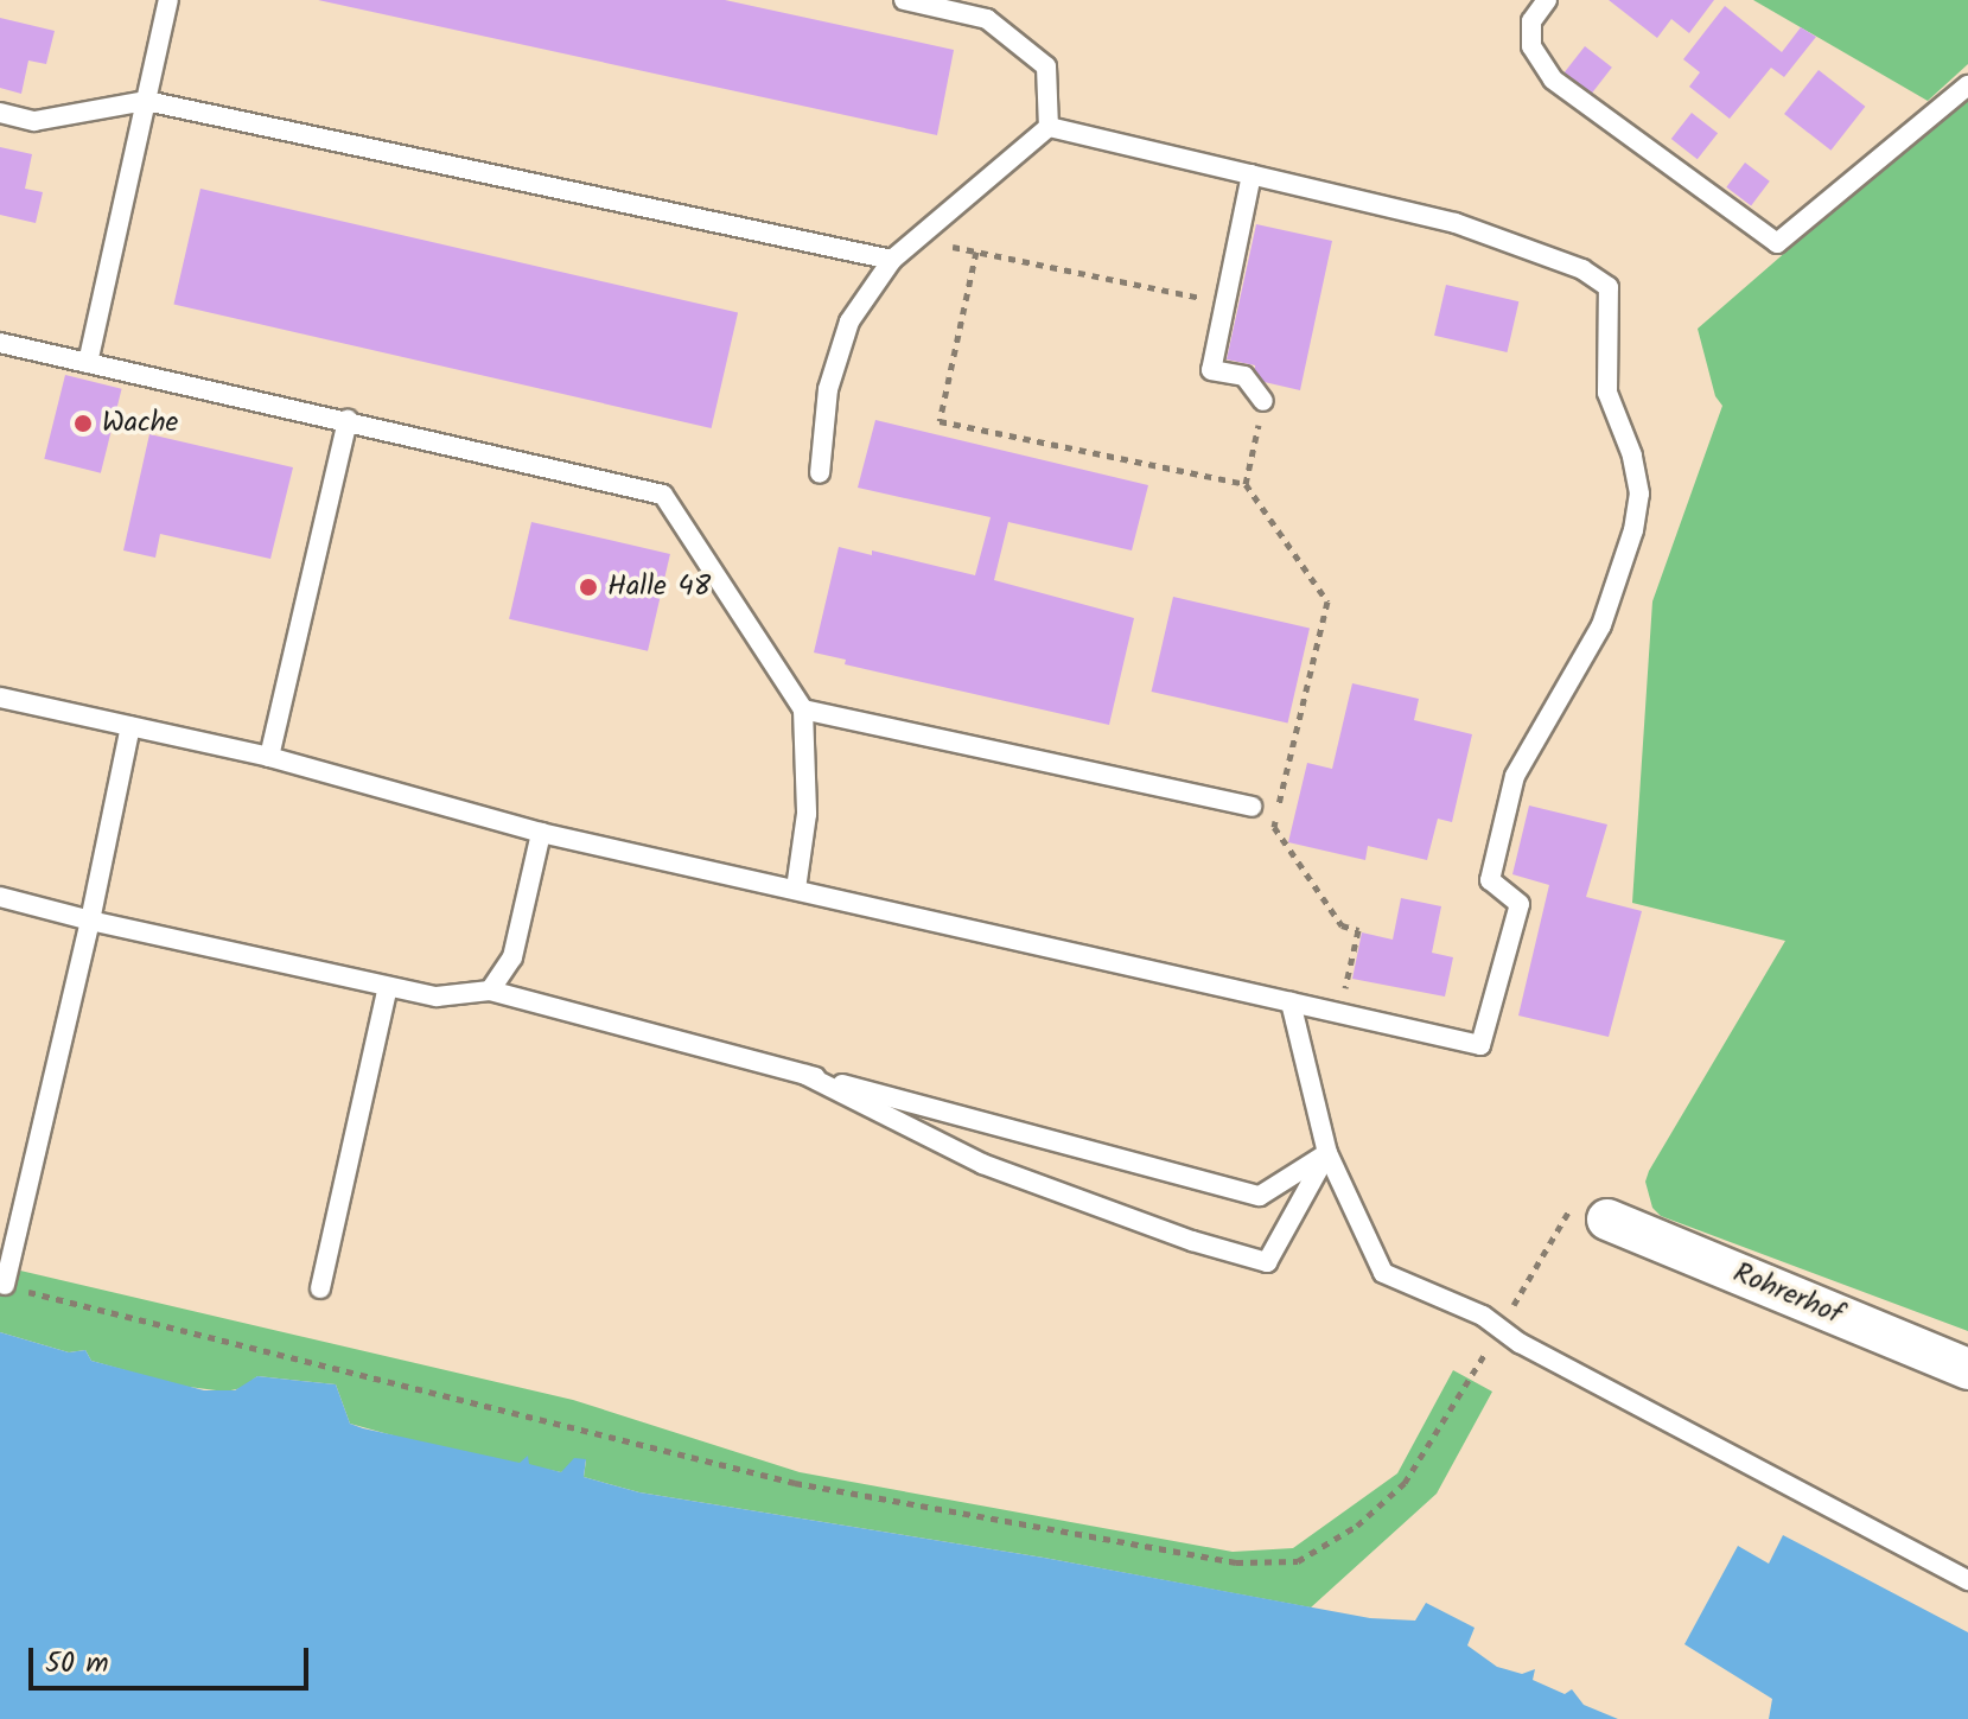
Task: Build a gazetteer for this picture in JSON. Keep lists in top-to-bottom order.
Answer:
{
  "streets": {
    "street": ["Rohrerhof"]
  },
  "places": ["Wache", "Halle 48"],
  "scale_bar": "50 m"
}
